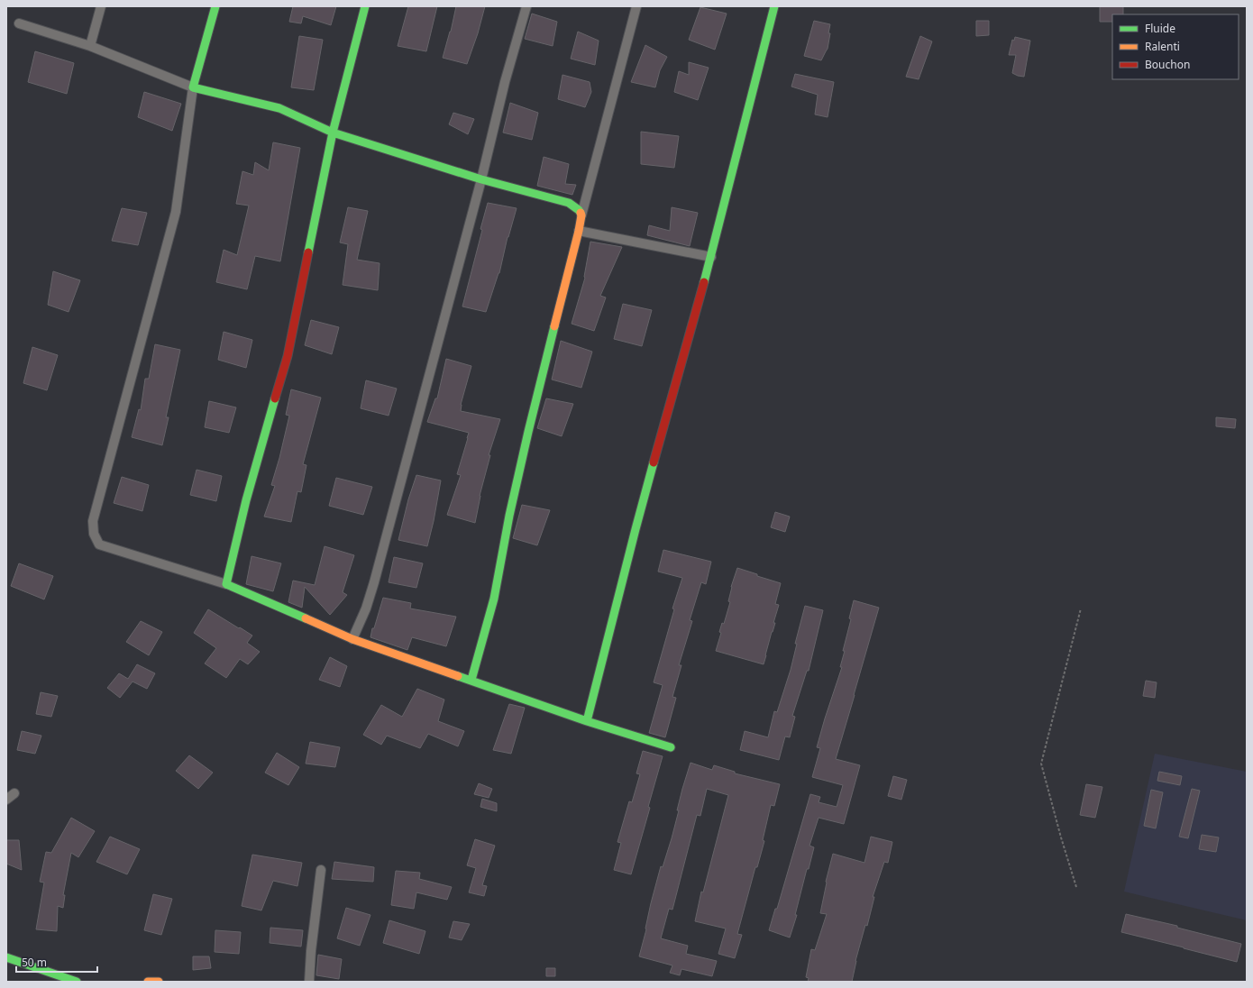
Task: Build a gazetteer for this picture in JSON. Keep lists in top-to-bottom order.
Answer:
{
  "legend": ["Fluide", "Ralenti", "Bouchon"],
  "scale_bar": "50 m"
}
